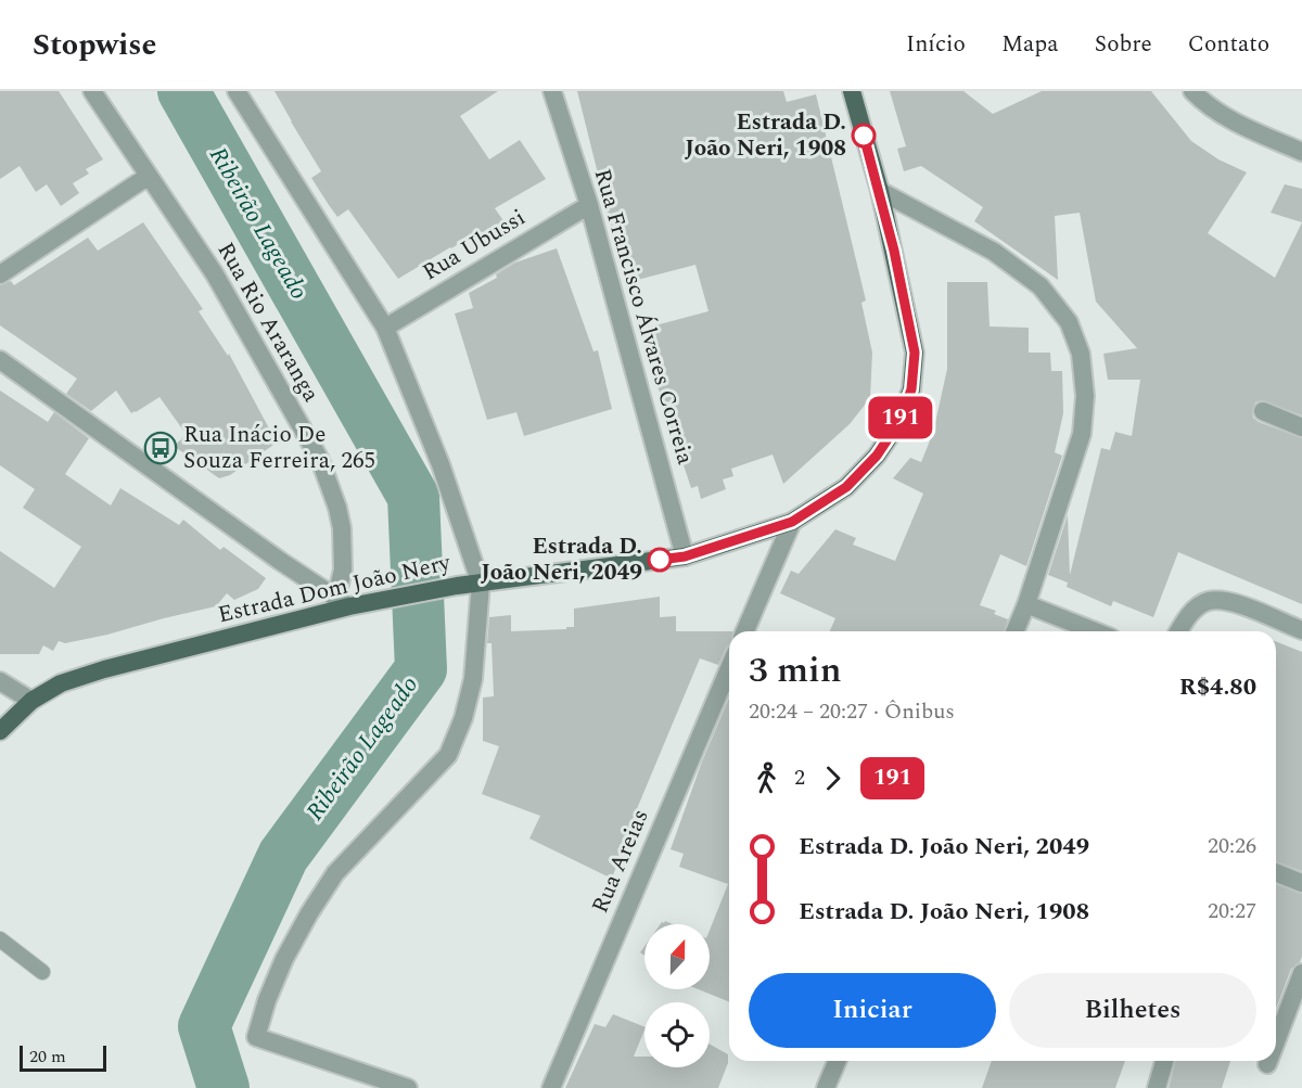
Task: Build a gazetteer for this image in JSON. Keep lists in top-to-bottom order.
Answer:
{
  "streets": {
    "main road": ["Estrada Dom João Nery"],
    "street": [
      "Rua Ubussi",
      "Rua Francisco Álvares Correia",
      "Rua Rio Araranga",
      "Rua Areias"
    ]
  },
  "crossings": [
    ["Rua Ubussi", "Rua Francisco Álvares Correia"],
    ["Rua Francisco Álvares Correia", "Estrada Dom João Nery"],
    ["Rua Rio Araranga", "Estrada Dom João Nery"]
  ],
  "water": ["Ribeirão Lageado"],
  "places": {
    "other": ["Estrada D. João Neri, 1908", "Estrada D. João Neri, 2049"],
    "bus stop": ["Rua Inácio De Souza Ferreira, 265"]
  },
  "lines": ["bus line 191"],
  "scale_bar": "20 m",
  "north": "top",
  "page": {
    "header": "Stopwise",
    "nav": [
      "Início",
      "Mapa",
      "Sobre",
      "Contato"
    ],
    "on_map": "191",
    "heading": ["3 min", "20:24 – 20:27 · Ônibus", "R$4.80"],
    "legs": ["2", "191"],
    "list": [
      {
        "name": "Estrada D. João Neri, 2049",
        "value": "20:26"
      },
      {
        "name": "Estrada D. João Neri, 1908",
        "value": "20:27"
      }
    ],
    "buttons": ["Iniciar", "Bilhetes"],
    "scale": "20 m"
  }
}
